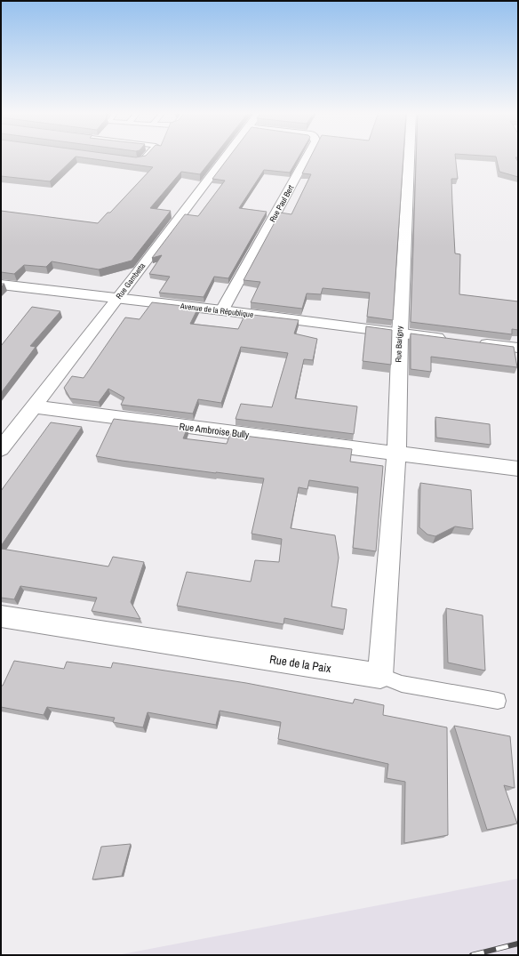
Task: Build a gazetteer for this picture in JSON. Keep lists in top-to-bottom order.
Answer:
{
  "streets": {
    "street": [
      "Rue Paul Bert",
      "Rue Gambetta",
      "Avenue de la République",
      "Rue Barigny",
      "Rue Ambroise Bully",
      "Rue de la Paix"
    ]
  },
  "crossings": [
    ["Rue Paul Bert", "Avenue de la République"],
    ["Rue Gambetta", "Avenue de la République"],
    ["Rue Gambetta", "Rue Ambroise Bully"],
    ["Avenue de la République", "Rue Barigny"],
    ["Rue Barigny", "Rue Ambroise Bully"]
  ]
}
